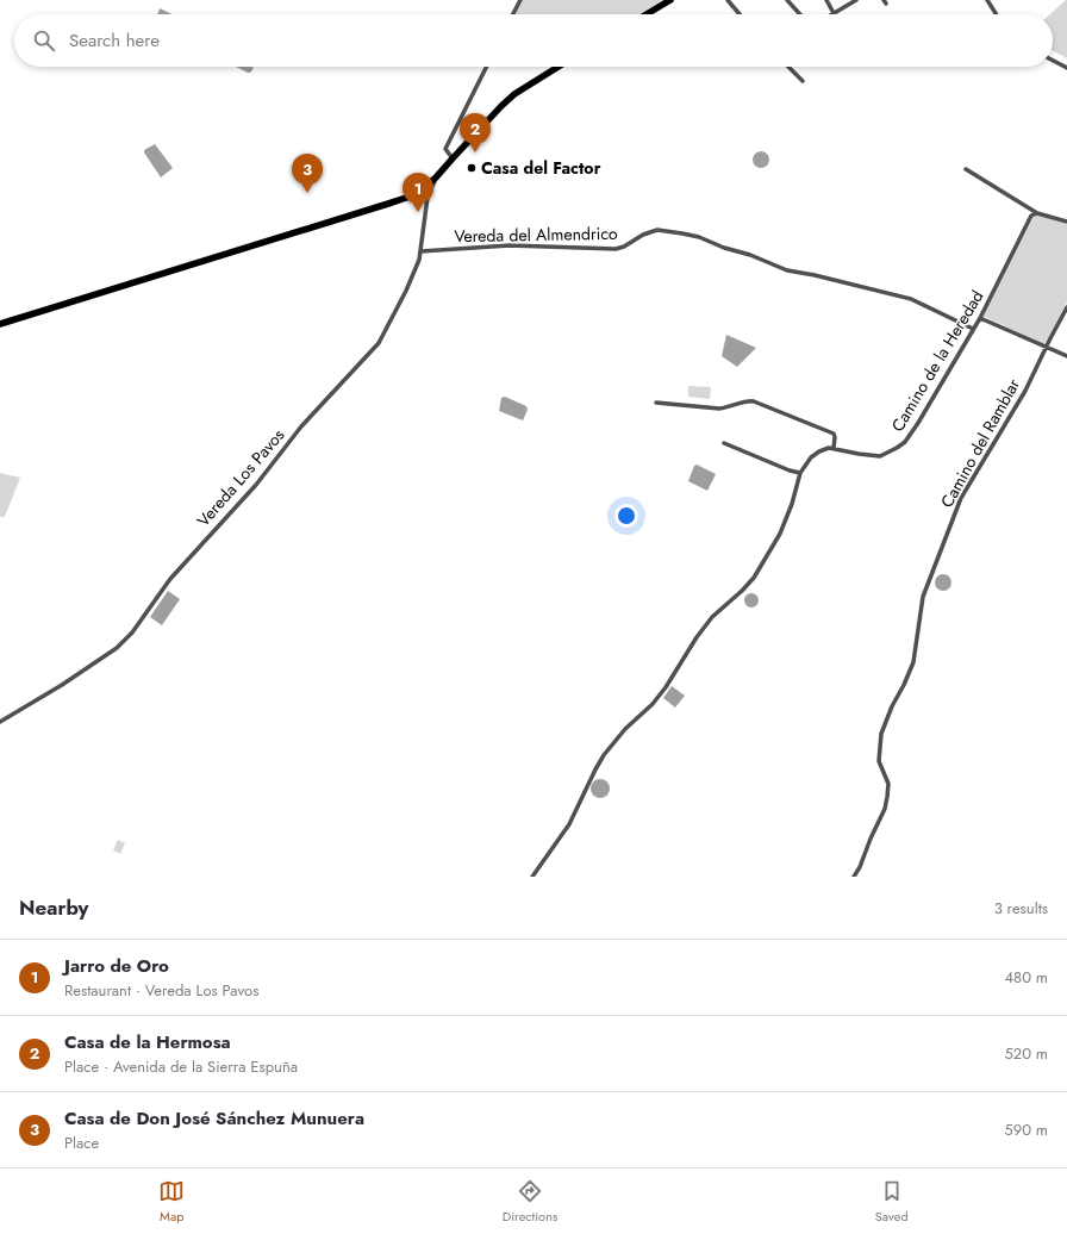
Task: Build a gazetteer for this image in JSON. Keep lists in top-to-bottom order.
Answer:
{
  "streets": {
    "street": [
      "Vereda del Almendrico",
      "Camino de la Heredad",
      "Camino del Ramblar",
      "Vereda Los Pavos"
    ]
  },
  "crossings": [
    ["Vereda del Almendrico", "Camino de la Heredad"],
    ["Vereda del Almendrico", "Vereda Los Pavos"]
  ],
  "places": ["Casa del Factor"],
  "page": {
    "search": "Search here",
    "pins": ["2", "3", "1"],
    "heading": ["Nearby", "3 results"],
    "list": [
      {
        "mark": "1",
        "name": "Jarro de Oro",
        "note": "Restaurant · Vereda Los Pavos",
        "value": "480 m"
      },
      {
        "mark": "2",
        "name": "Casa de la Hermosa",
        "note": "Place · Avenida de la Sierra Espuña",
        "value": "520 m"
      },
      {
        "mark": "3",
        "name": "Casa de Don José Sánchez Munuera",
        "note": "Place",
        "value": "590 m"
      }
    ],
    "nav": ["Map", "Directions", "Saved"]
  }
}
